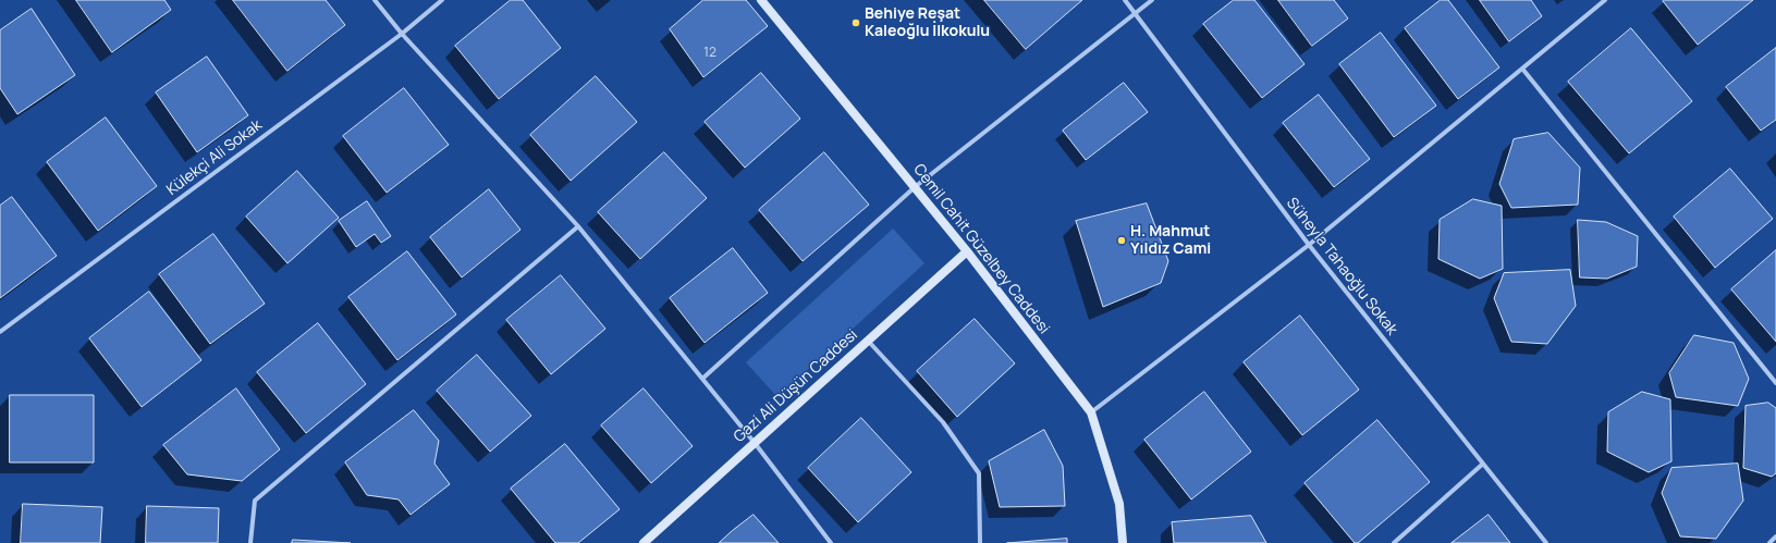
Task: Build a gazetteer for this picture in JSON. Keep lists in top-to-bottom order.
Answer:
{
  "streets": {
    "street": [
      "Külekçi Ali Sokak",
      "Cemil Cahit Güzelbey Caddesi",
      "Süheyla Tahaoğlu Sokak",
      "Gazi Ali Düşün Caddesi"
    ]
  },
  "crossings": [
    ["Cemil Cahit Güzelbey Caddesi", "Gazi Ali Düşün Caddesi"]
  ],
  "places": ["Behiye Reşat Kaleoğlu İlkokulu", "H. Mahmut Yıldız Cami"],
  "house_numbers": ["12"]
}
